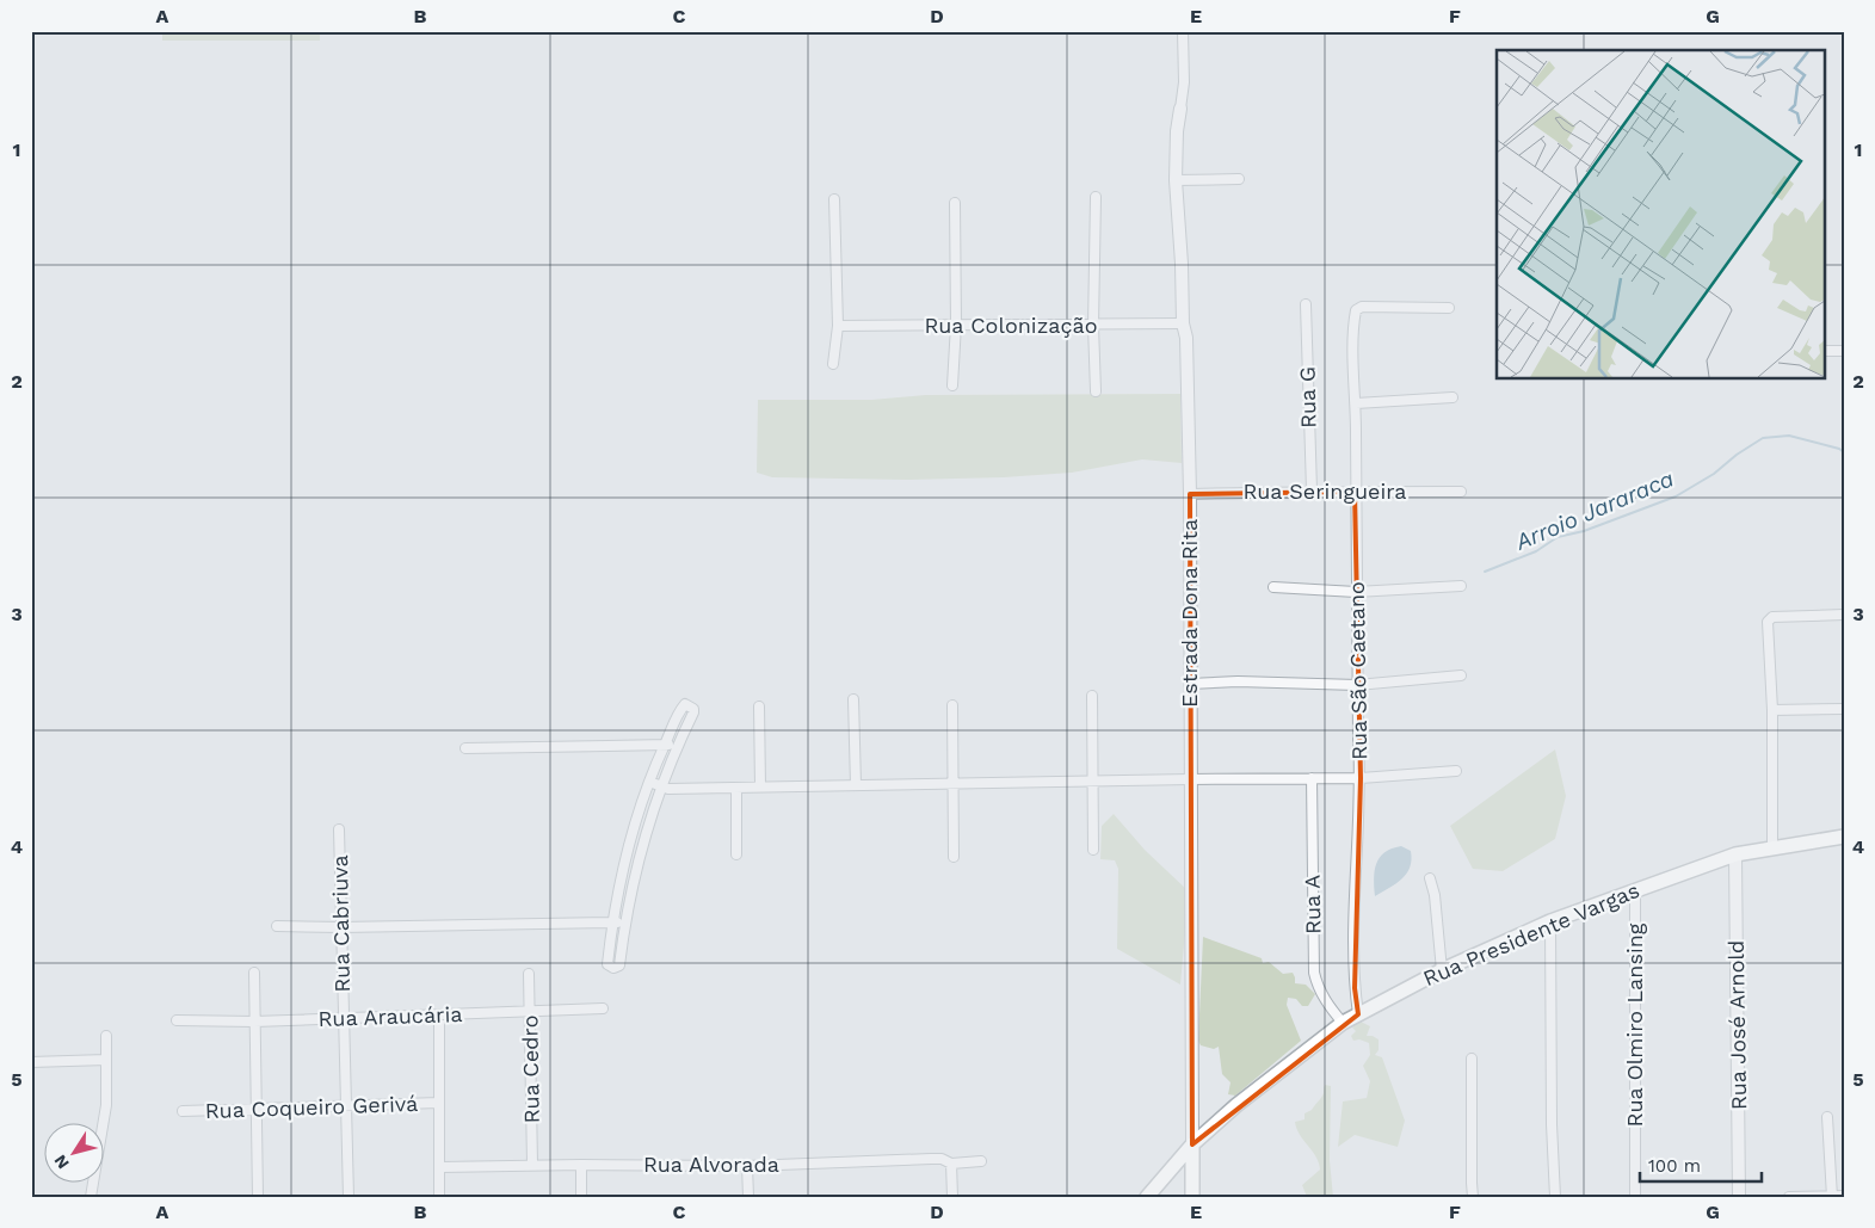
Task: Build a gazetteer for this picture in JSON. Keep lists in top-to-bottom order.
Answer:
{
  "streets": {
    "main road": ["Estrada Dona Rita", "Rua Presidente Vargas"],
    "street": [
      "Rua Colonização",
      "Rua G",
      "Rua Seringueira",
      "Rua São Caetano",
      "Rua A",
      "Rua Cabriuva",
      "Rua Araucária",
      "Rua Olmiro Lansing",
      "Rua José Arnold",
      "Rua Cedro",
      "Rua Coqueiro Gerivá",
      "Rua Alvorada"
    ]
  },
  "crossings": [
    ["Rua Colonização", "Estrada Dona Rita"],
    ["Rua G", "Rua Seringueira"],
    ["Rua Seringueira", "Estrada Dona Rita"],
    ["Rua Seringueira", "Rua São Caetano"],
    ["Estrada Dona Rita", "Rua Presidente Vargas"],
    ["Rua São Caetano", "Rua Presidente Vargas"],
    ["Rua A", "Rua Presidente Vargas"],
    ["Rua Cabriuva", "Rua Araucária"],
    ["Rua Cabriuva", "Rua Coqueiro Gerivá"],
    ["Rua Presidente Vargas", "Rua Olmiro Lansing"],
    ["Rua Presidente Vargas", "Rua José Arnold"],
    ["Rua Araucária", "Rua Cedro"],
    ["Rua Cedro", "Rua Alvorada"]
  ],
  "water": ["Arroio Jararaca"],
  "scale_bar": "100 m",
  "north": "bottom left",
  "grid": {
    "columns": [
      "A",
      "B",
      "C",
      "D",
      "E",
      "F",
      "G"
    ],
    "rows": [
      "1",
      "2",
      "3",
      "4",
      "5"
    ]
  }
}
